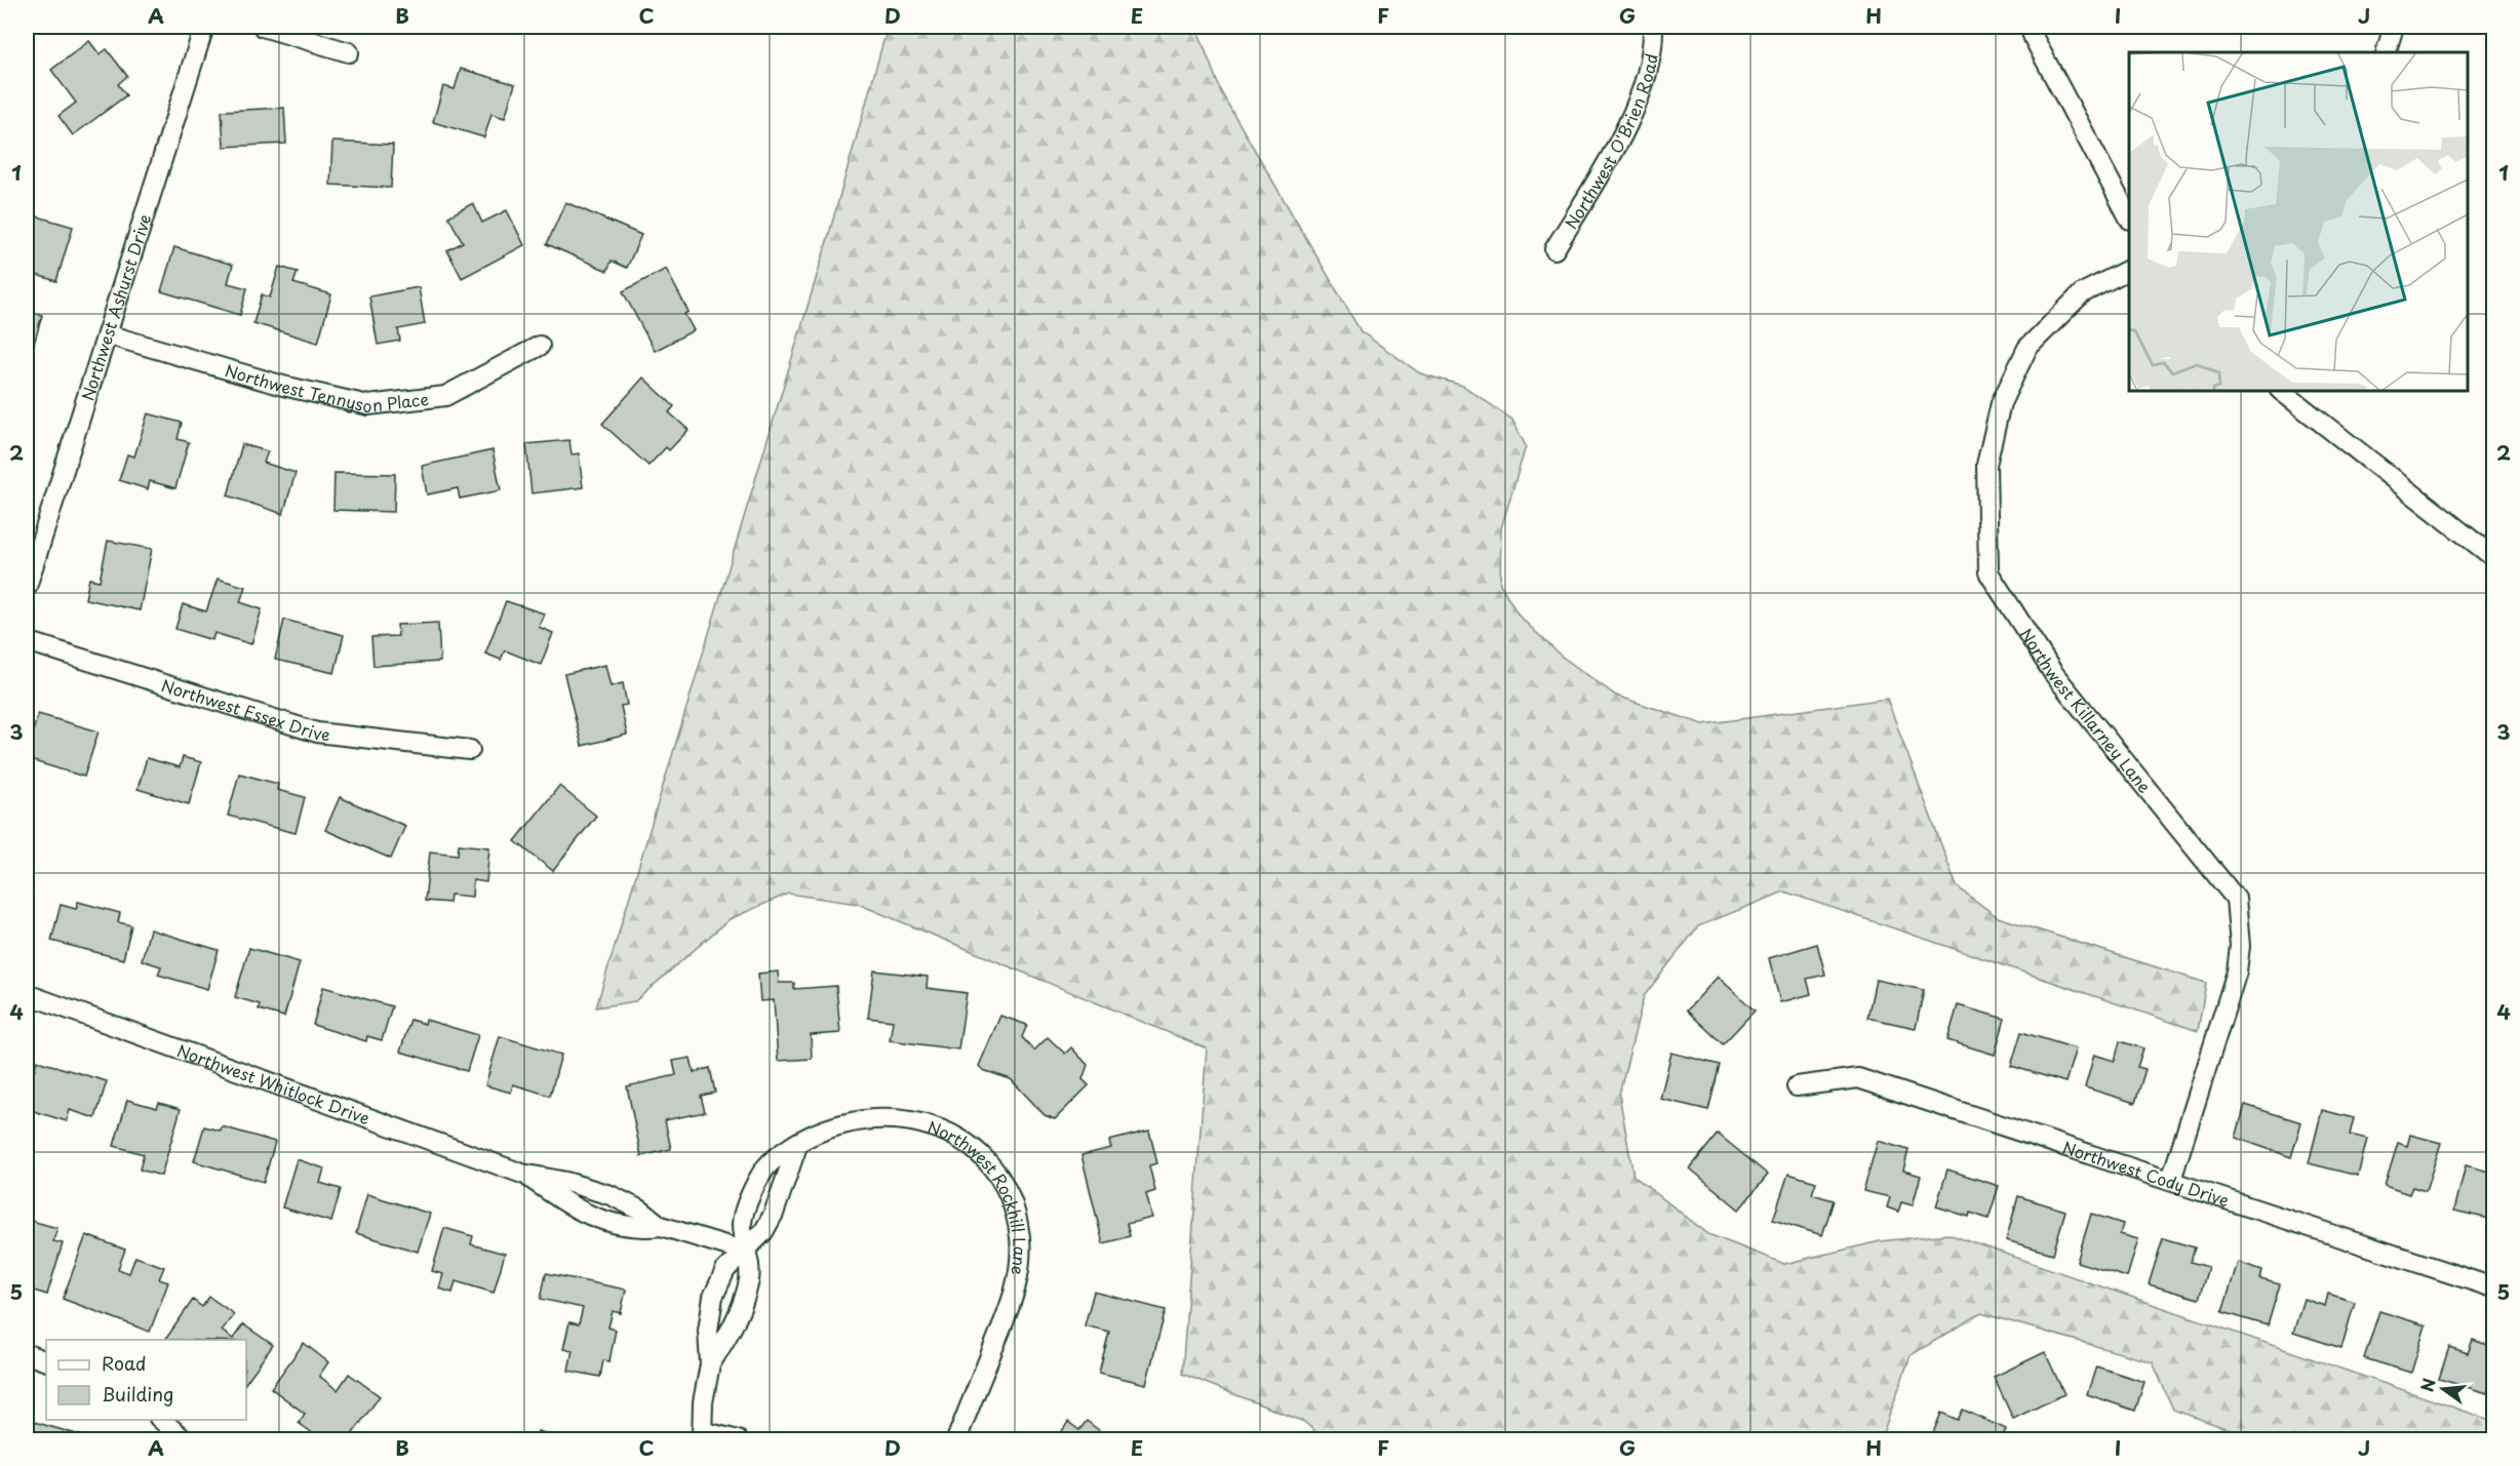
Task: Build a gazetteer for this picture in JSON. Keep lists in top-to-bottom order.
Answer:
{
  "streets": {
    "street": [
      "Northwest O'Brien Road",
      "Northwest Ashurst Drive",
      "Northwest Tennyson Place",
      "Northwest Essex Drive",
      "Northwest Killarney Lane",
      "Northwest Whitlock Drive",
      "Northwest Cody Drive",
      "Northwest Rockhill Lane"
    ]
  },
  "crossings": [
    ["Northwest Ashurst Drive", "Northwest Tennyson Place"],
    ["Northwest Killarney Lane", "Northwest Cody Drive"],
    ["Northwest Whitlock Drive", "Northwest Rockhill Lane"]
  ],
  "legend": ["Road", "Building"],
  "north": "left",
  "grid": {
    "columns": [
      "A",
      "B",
      "C",
      "D",
      "E",
      "F",
      "G",
      "H",
      "I",
      "J"
    ],
    "rows": [
      "1",
      "2",
      "3",
      "4",
      "5"
    ]
  }
}
